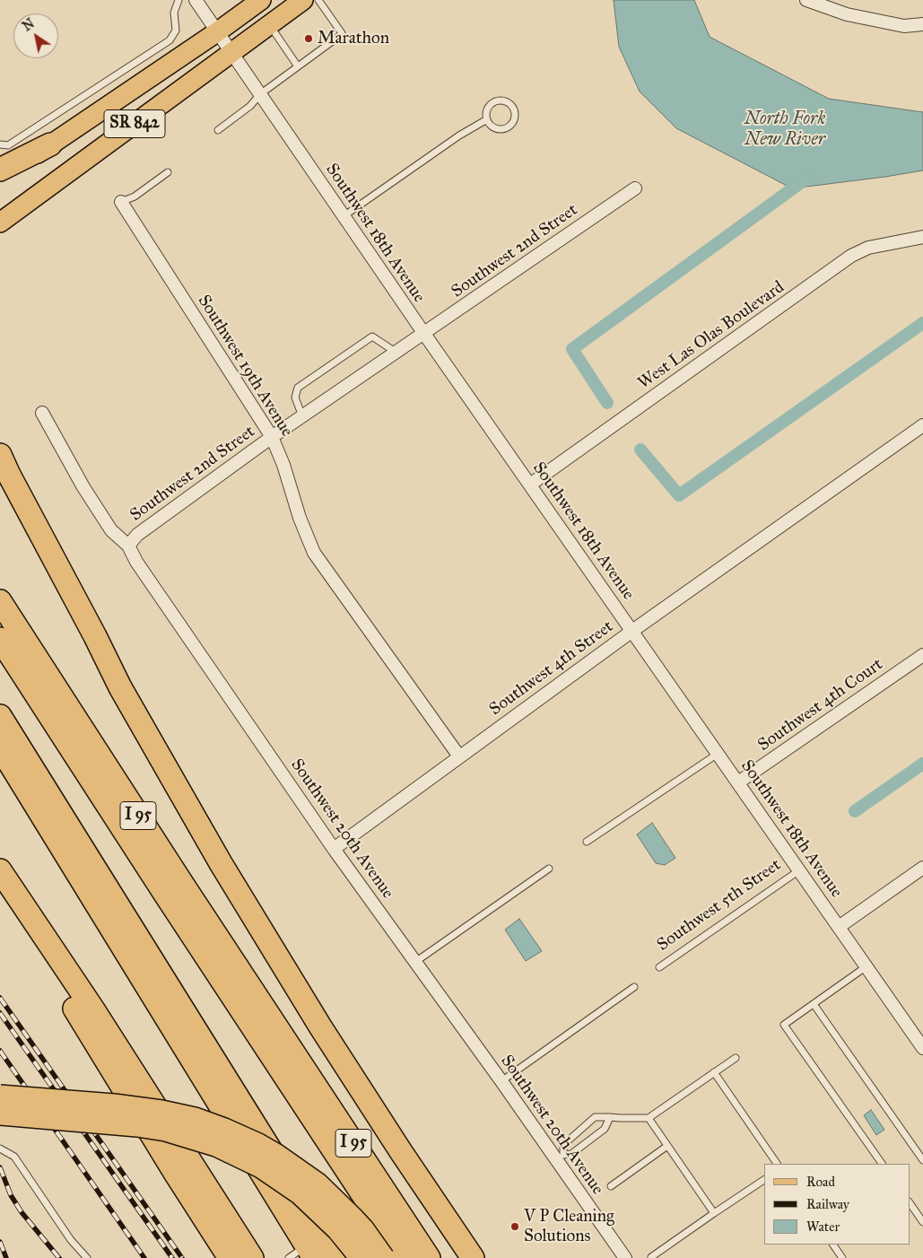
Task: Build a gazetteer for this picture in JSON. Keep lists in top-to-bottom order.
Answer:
{
  "streets": {
    "highway": ["I 95"],
    "main road": ["SR 842"],
    "street": [
      "Southwest 18th Avenue",
      "Southwest 2nd Street",
      "West Las Olas Boulevard",
      "Southwest 19th Avenue",
      "Southwest 4th Street",
      "Southwest 4th Court",
      "Southwest 20th Avenue"
    ],
    "lane": ["Southwest 5th Street"]
  },
  "crossings": [
    ["SR 842", "Southwest 18th Avenue"],
    ["Southwest 18th Avenue", "Southwest 2nd Street"],
    ["Southwest 18th Avenue", "West Las Olas Boulevard"],
    ["Southwest 18th Avenue", "Southwest 4th Street"],
    ["Southwest 18th Avenue", "Southwest 4th Court"],
    ["Southwest 18th Avenue", "Southwest 5th Street"],
    ["Southwest 2nd Street", "Southwest 19th Avenue"],
    ["Southwest 2nd Street", "Southwest 20th Avenue"],
    ["Southwest 19th Avenue", "Southwest 4th Street"],
    ["Southwest 4th Street", "Southwest 20th Avenue"]
  ],
  "water": ["North Fork New River"],
  "places": ["Marathon", "V P Cleaning Solutions"],
  "legend": ["Road", "Railway", "Water"],
  "north": "top left"
}
